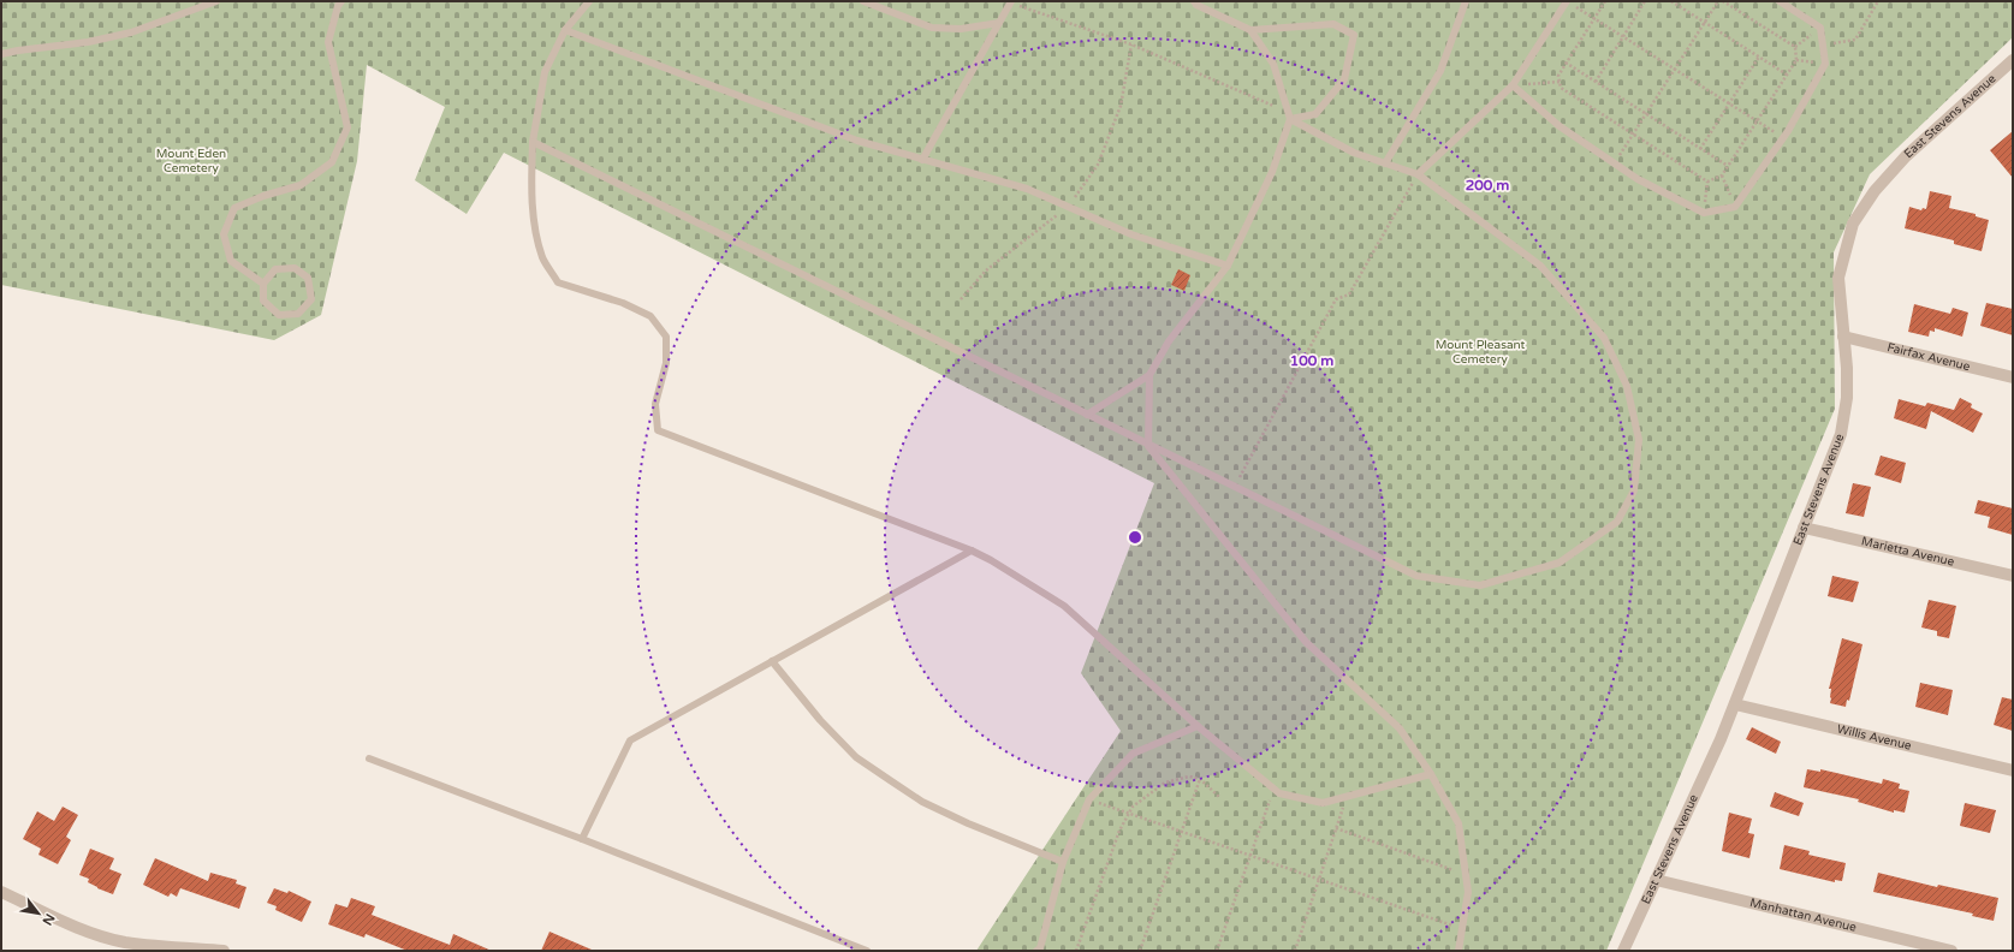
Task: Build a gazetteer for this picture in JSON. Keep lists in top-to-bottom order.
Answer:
{
  "streets": {
    "street": [
      "East Stevens Avenue",
      "Fairfax Avenue",
      "Marietta Avenue",
      "Willis Avenue",
      "Manhattan Avenue"
    ]
  },
  "crossings": [
    ["East Stevens Avenue", "Fairfax Avenue"],
    ["East Stevens Avenue", "Marietta Avenue"],
    ["East Stevens Avenue", "Willis Avenue"],
    ["East Stevens Avenue", "Manhattan Avenue"]
  ],
  "parks": ["Mount Eden Cemetery", "Mount Pleasant Cemetery"],
  "north": "bottom right",
  "rings": ["200 m", "100 m"]
}
